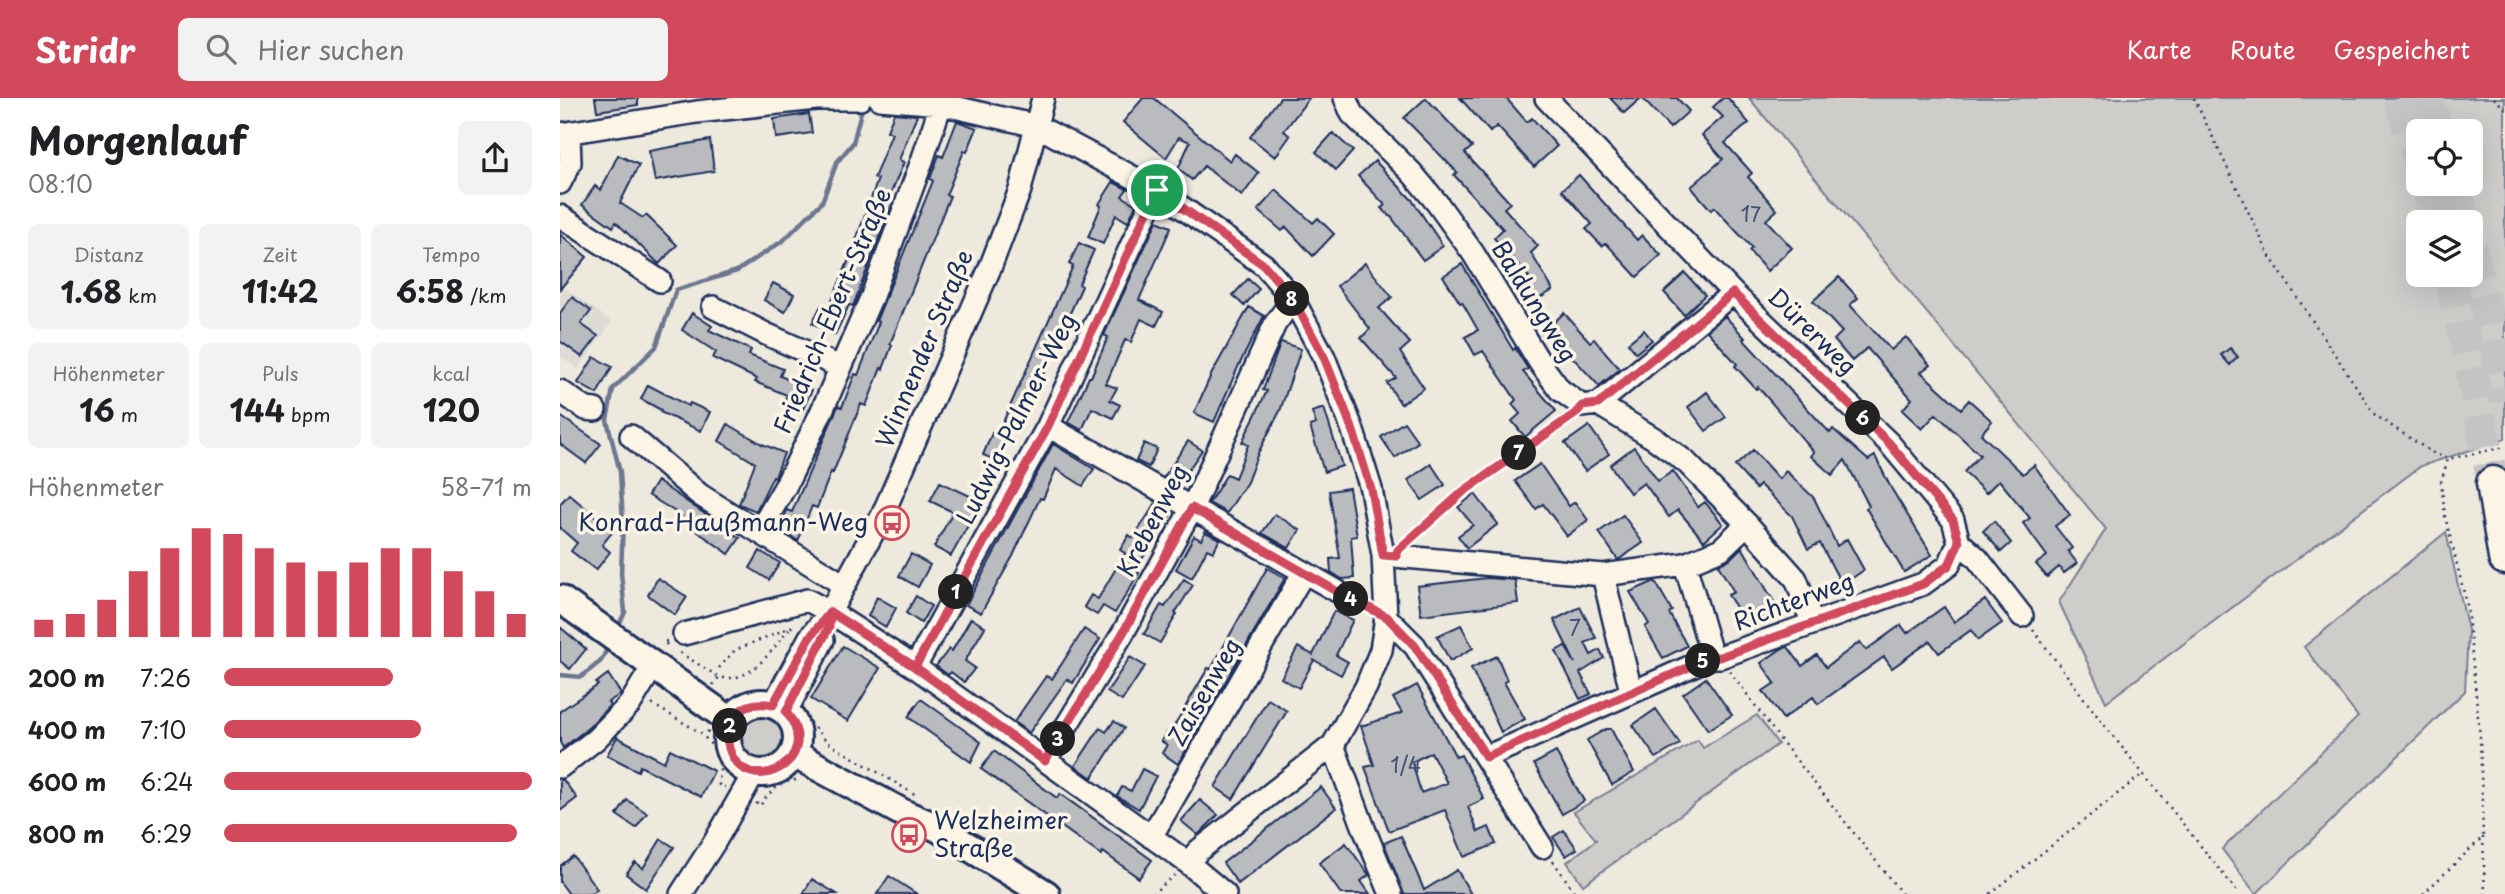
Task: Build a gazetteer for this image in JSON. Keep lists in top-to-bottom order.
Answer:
{
  "streets": {
    "street": [
      "Baldungweg",
      "Friedrich-Ebert-Straße",
      "Dürerweg",
      "Winnender Straße",
      "Ludwig-Palmer-Weg",
      "Krebenweg",
      "Richterweg",
      "Zaisenweg"
    ]
  },
  "crossings": [
    ["Baldungweg", "Richterweg"],
    ["Dürerweg", "Richterweg"]
  ],
  "places": {
    "bus stop": ["Konrad-Haußmann-Weg", "Welzheimer Straße"]
  },
  "house_numbers": ["17", "7", "1/4"],
  "page": {
    "header": "Stridr",
    "search": "Hier suchen",
    "nav": ["Karte", "Route", "Gespeichert"],
    "heading": ["Morgenlauf", "08:10"],
    "stats": [
      ["Distanz", "1.68 km"],
      ["Zeit", "11:42"],
      ["Tempo", "6:58 /km"],
      ["Höhenmeter", "16 m"],
      ["Puls", "144 bpm"],
      ["kcal", "120"]
    ],
    "pins": [
      "8",
      "6",
      "7",
      "1",
      "4",
      "5",
      "2",
      "3"
    ],
    "chart": ["Höhenmeter", "58–71 m"],
    "list": [
      {
        "name": "200 m",
        "note": "7:26"
      },
      {
        "name": "400 m",
        "note": "7:10"
      },
      {
        "name": "600 m",
        "note": "6:24"
      },
      {
        "name": "800 m",
        "note": "6:29"
      }
    ]
  }
}
